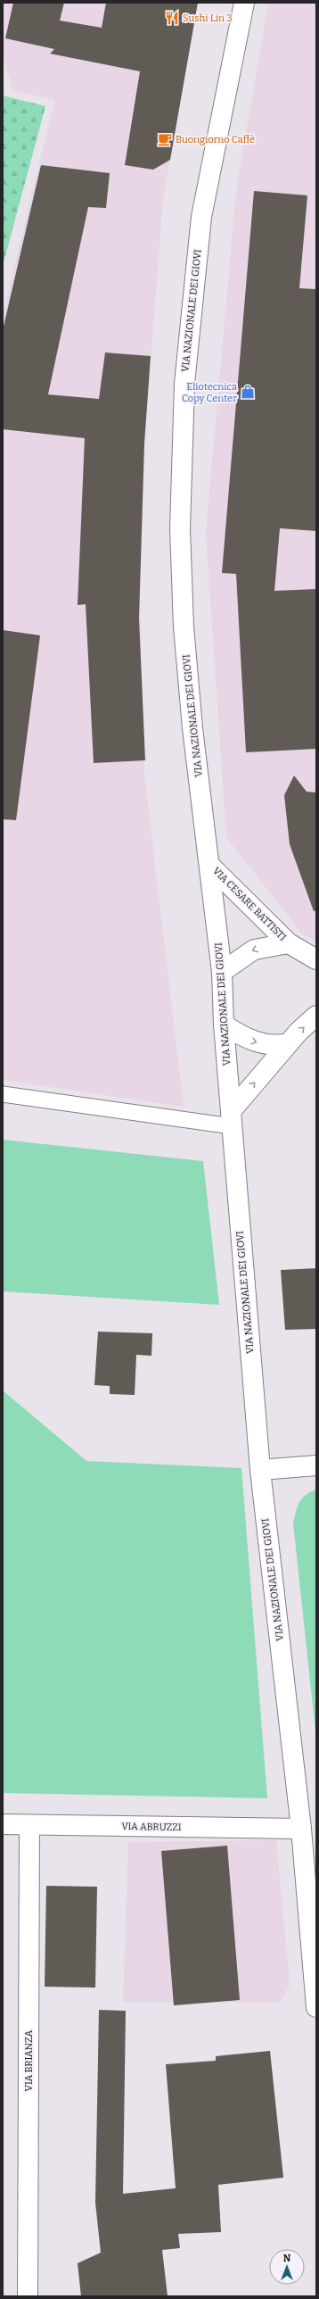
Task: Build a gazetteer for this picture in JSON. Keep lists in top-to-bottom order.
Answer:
{
  "streets": {
    "main road": [
      "VIA NAZIONALE DEI GIOVI",
      "VIA CESARE BATTISTI",
      "VIA ABRUZZI",
      "VIA BRIANZA"
    ]
  },
  "crossings": [
    ["VIA NAZIONALE DEI GIOVI", "VIA CESARE BATTISTI"],
    ["VIA NAZIONALE DEI GIOVI", "VIA ABRUZZI"],
    ["VIA ABRUZZI", "VIA BRIANZA"]
  ],
  "places": {
    "restaurant": ["Sushi Lin 3"],
    "cafe": ["Buongiorno Caffè"],
    "shop": ["Eliotecnica Copy Center"]
  },
  "north": "top"
}
